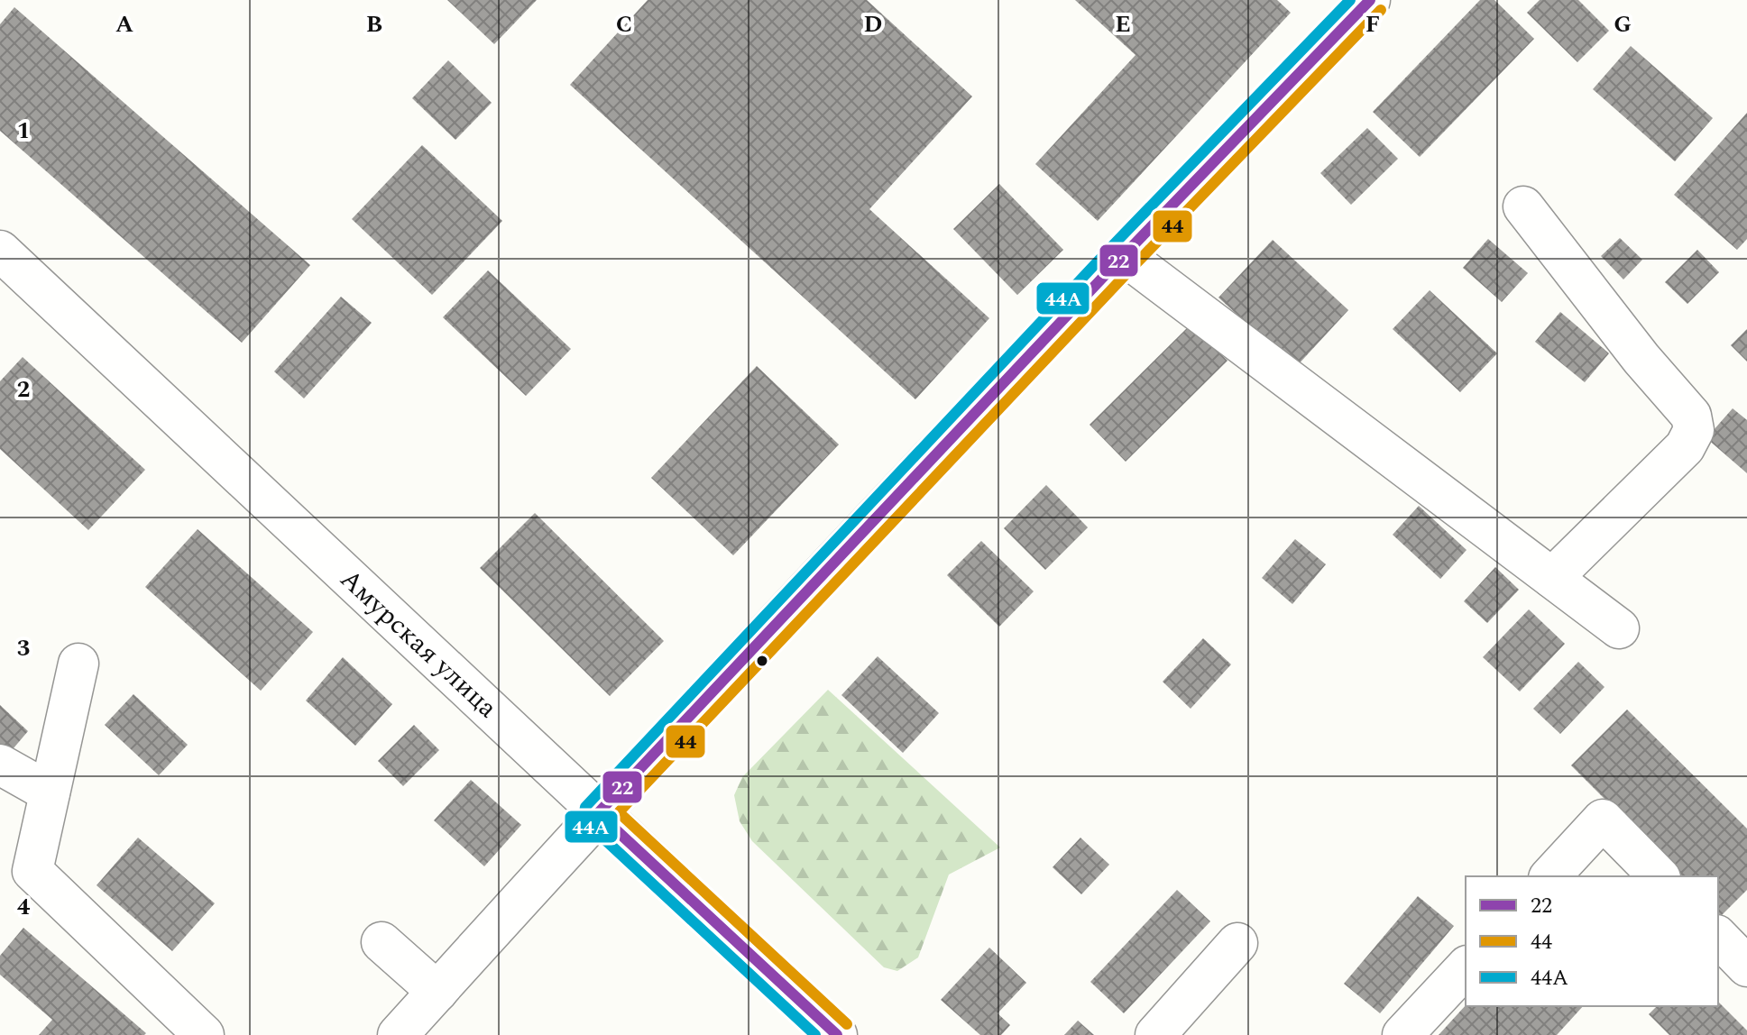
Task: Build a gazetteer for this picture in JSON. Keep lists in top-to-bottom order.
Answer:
{
  "streets": {
    "street": ["Амурская улица"]
  },
  "lines": ["transit line 22", "transit line 44А", "transit line 44"],
  "legend": ["22", "44", "44А"],
  "grid": {
    "columns": [
      "A",
      "B",
      "C",
      "D",
      "E",
      "F",
      "G"
    ],
    "rows": [
      "1",
      "2",
      "3",
      "4"
    ]
  }
}
